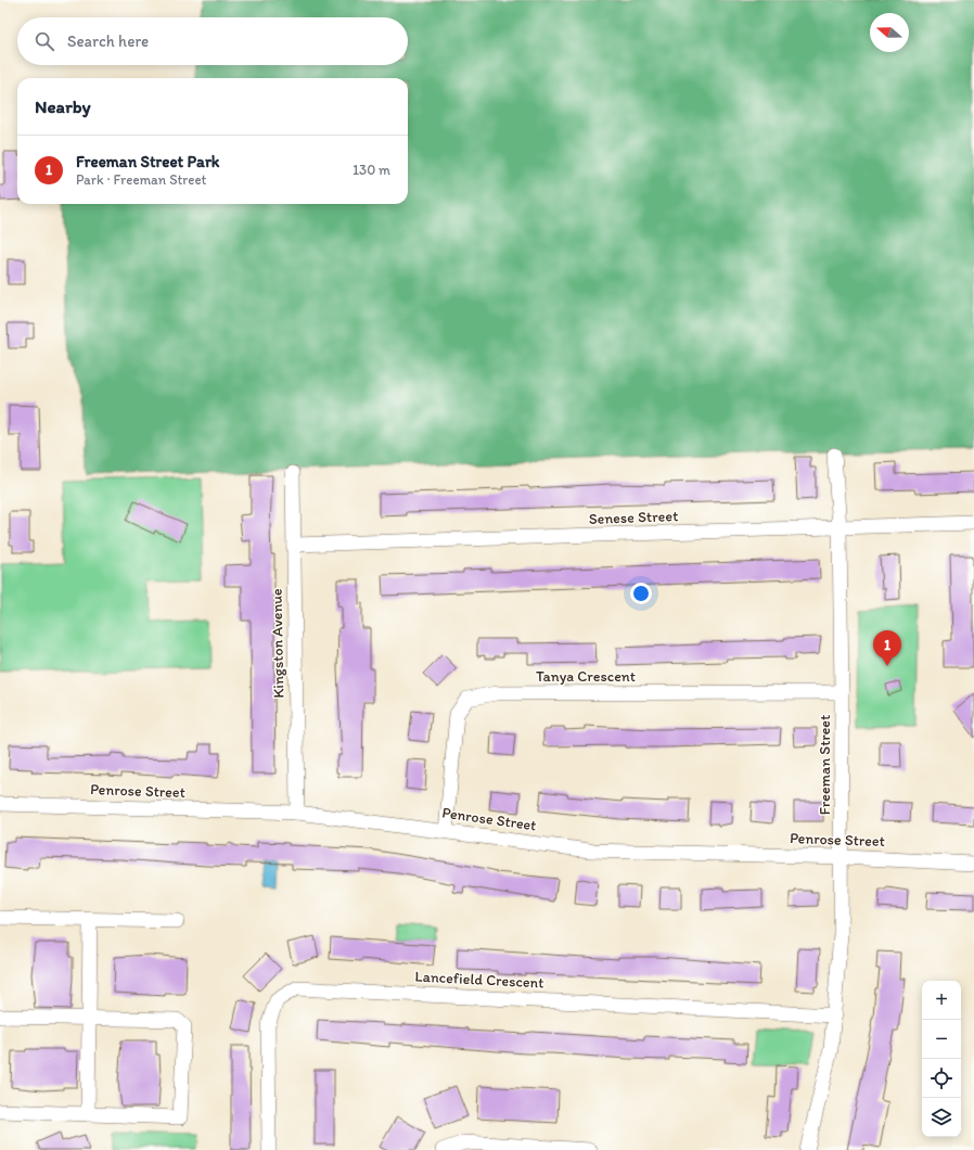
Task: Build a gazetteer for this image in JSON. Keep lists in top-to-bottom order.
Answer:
{
  "streets": {
    "street": [
      "Senese Street",
      "Kingston Avenue",
      "Tanya Crescent",
      "Freeman Street",
      "Penrose Street",
      "Lancefield Crescent"
    ]
  },
  "crossings": [
    ["Senese Street", "Kingston Avenue"],
    ["Senese Street", "Freeman Street"],
    ["Kingston Avenue", "Penrose Street"],
    ["Tanya Crescent", "Freeman Street"],
    ["Tanya Crescent", "Penrose Street"],
    ["Freeman Street", "Penrose Street"],
    ["Freeman Street", "Lancefield Crescent"]
  ],
  "north": "left",
  "page": {
    "search": "Search here",
    "heading": "Nearby",
    "list": [
      {
        "mark": "1",
        "name": "Freeman Street Park",
        "note": "Park · Freeman Street",
        "value": "130 m"
      }
    ],
    "pins": "1",
    "map_buttons": ["+", "−"]
  }
}
